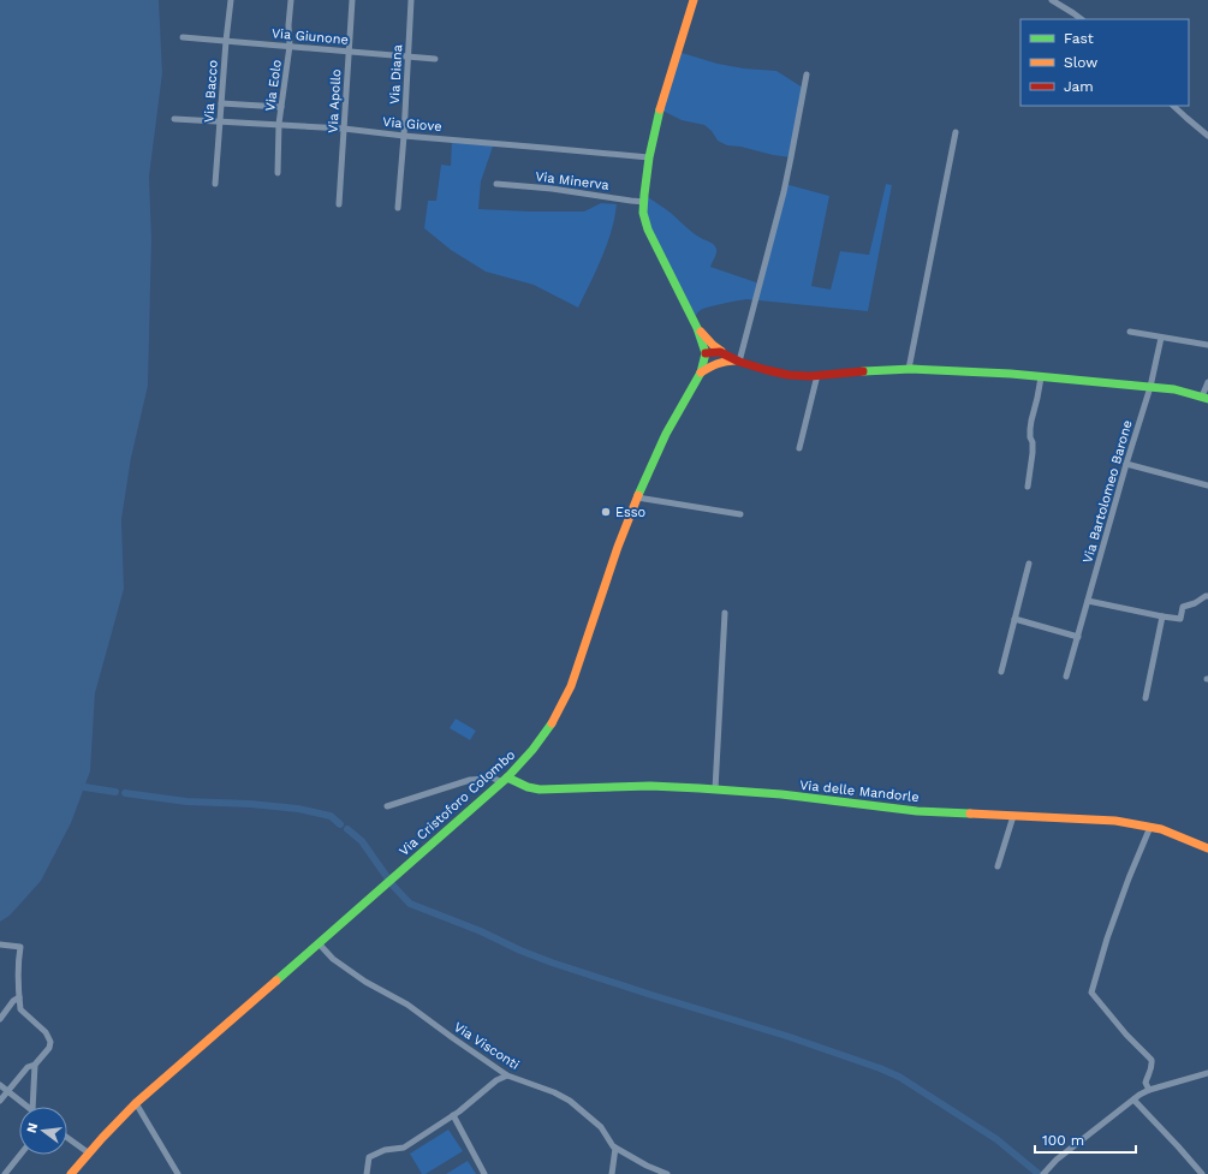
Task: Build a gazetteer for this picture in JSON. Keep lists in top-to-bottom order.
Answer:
{
  "streets": {
    "main road": ["Via delle Mandorle", "Via Cristoforo Colombo"],
    "street": [
      "Via Giunone",
      "Via Diana",
      "Via Eolo",
      "Via Bacco",
      "Via Apollo",
      "Via Giove",
      "Via Minerva",
      "Via Bartolomeo Barone",
      "Via Visconti"
    ]
  },
  "crossings": [
    ["Via Giunone", "Via Diana"],
    ["Via Giunone", "Via Eolo"],
    ["Via Giunone", "Via Bacco"],
    ["Via Giunone", "Via Apollo"],
    ["Via Diana", "Via Giove"],
    ["Via Eolo", "Via Giove"],
    ["Via Bacco", "Via Giove"],
    ["Via Apollo", "Via Giove"],
    ["Via delle Mandorle", "Via Cristoforo Colombo"],
    ["Via Cristoforo Colombo", "Via Visconti"]
  ],
  "places": ["Esso"],
  "legend": ["Fast", "Slow", "Jam"],
  "scale_bar": "100 m",
  "north": "left"
}
